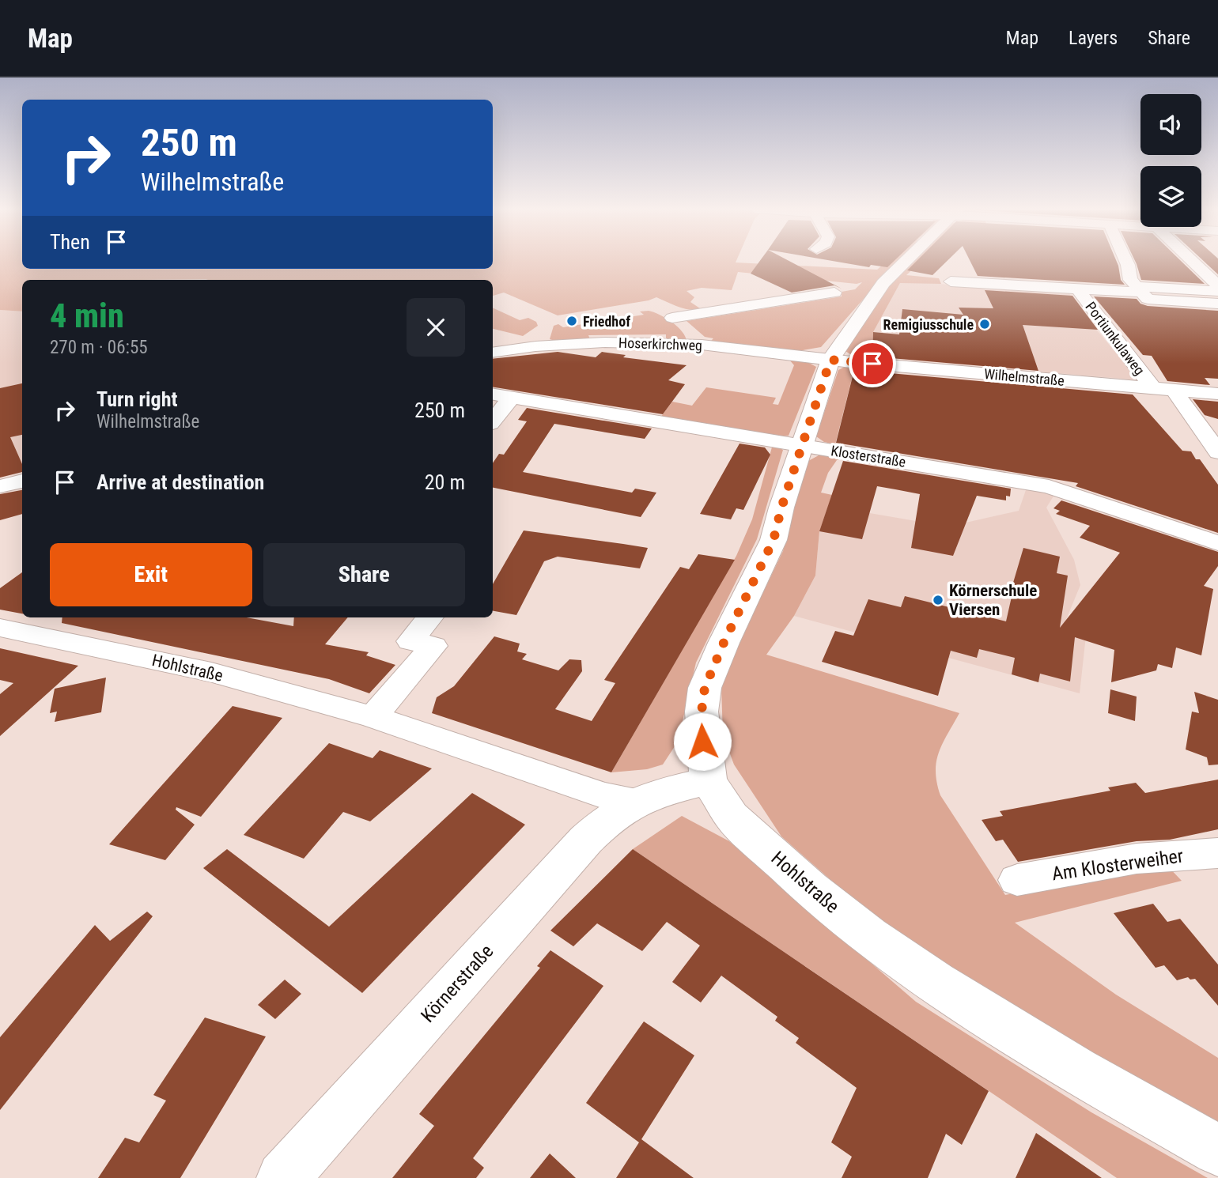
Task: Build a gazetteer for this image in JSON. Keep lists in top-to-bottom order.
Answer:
{
  "streets": {
    "main road": ["Hohlstraße", "Körnerstraße"],
    "street": [
      "Portiunkulaweg",
      "Hoserkirchweg",
      "Wilhelmstraße",
      "Klosterstraße",
      "Am Klosterweiher"
    ]
  },
  "crossings": [
    ["Portiunkulaweg", "Wilhelmstraße"],
    ["Hoserkirchweg", "Wilhelmstraße"],
    ["Hohlstraße", "Körnerstraße"]
  ],
  "places": ["Friedhof", "Remigiusschule", "Körnerschule Viersen"],
  "page": {
    "header": "Map",
    "nav": ["Map", "Layers", "Share"],
    "turn": ["250 m", "Wilhelmstraße"],
    "then": "Then",
    "heading": ["4 min", "270 m · 06:55"],
    "list": [
      {
        "name": "Turn right",
        "note": "Wilhelmstraße",
        "value": "250 m"
      },
      {
        "name": "Arrive at destination",
        "value": "20 m"
      }
    ],
    "buttons": ["Exit", "Share"]
  }
}
